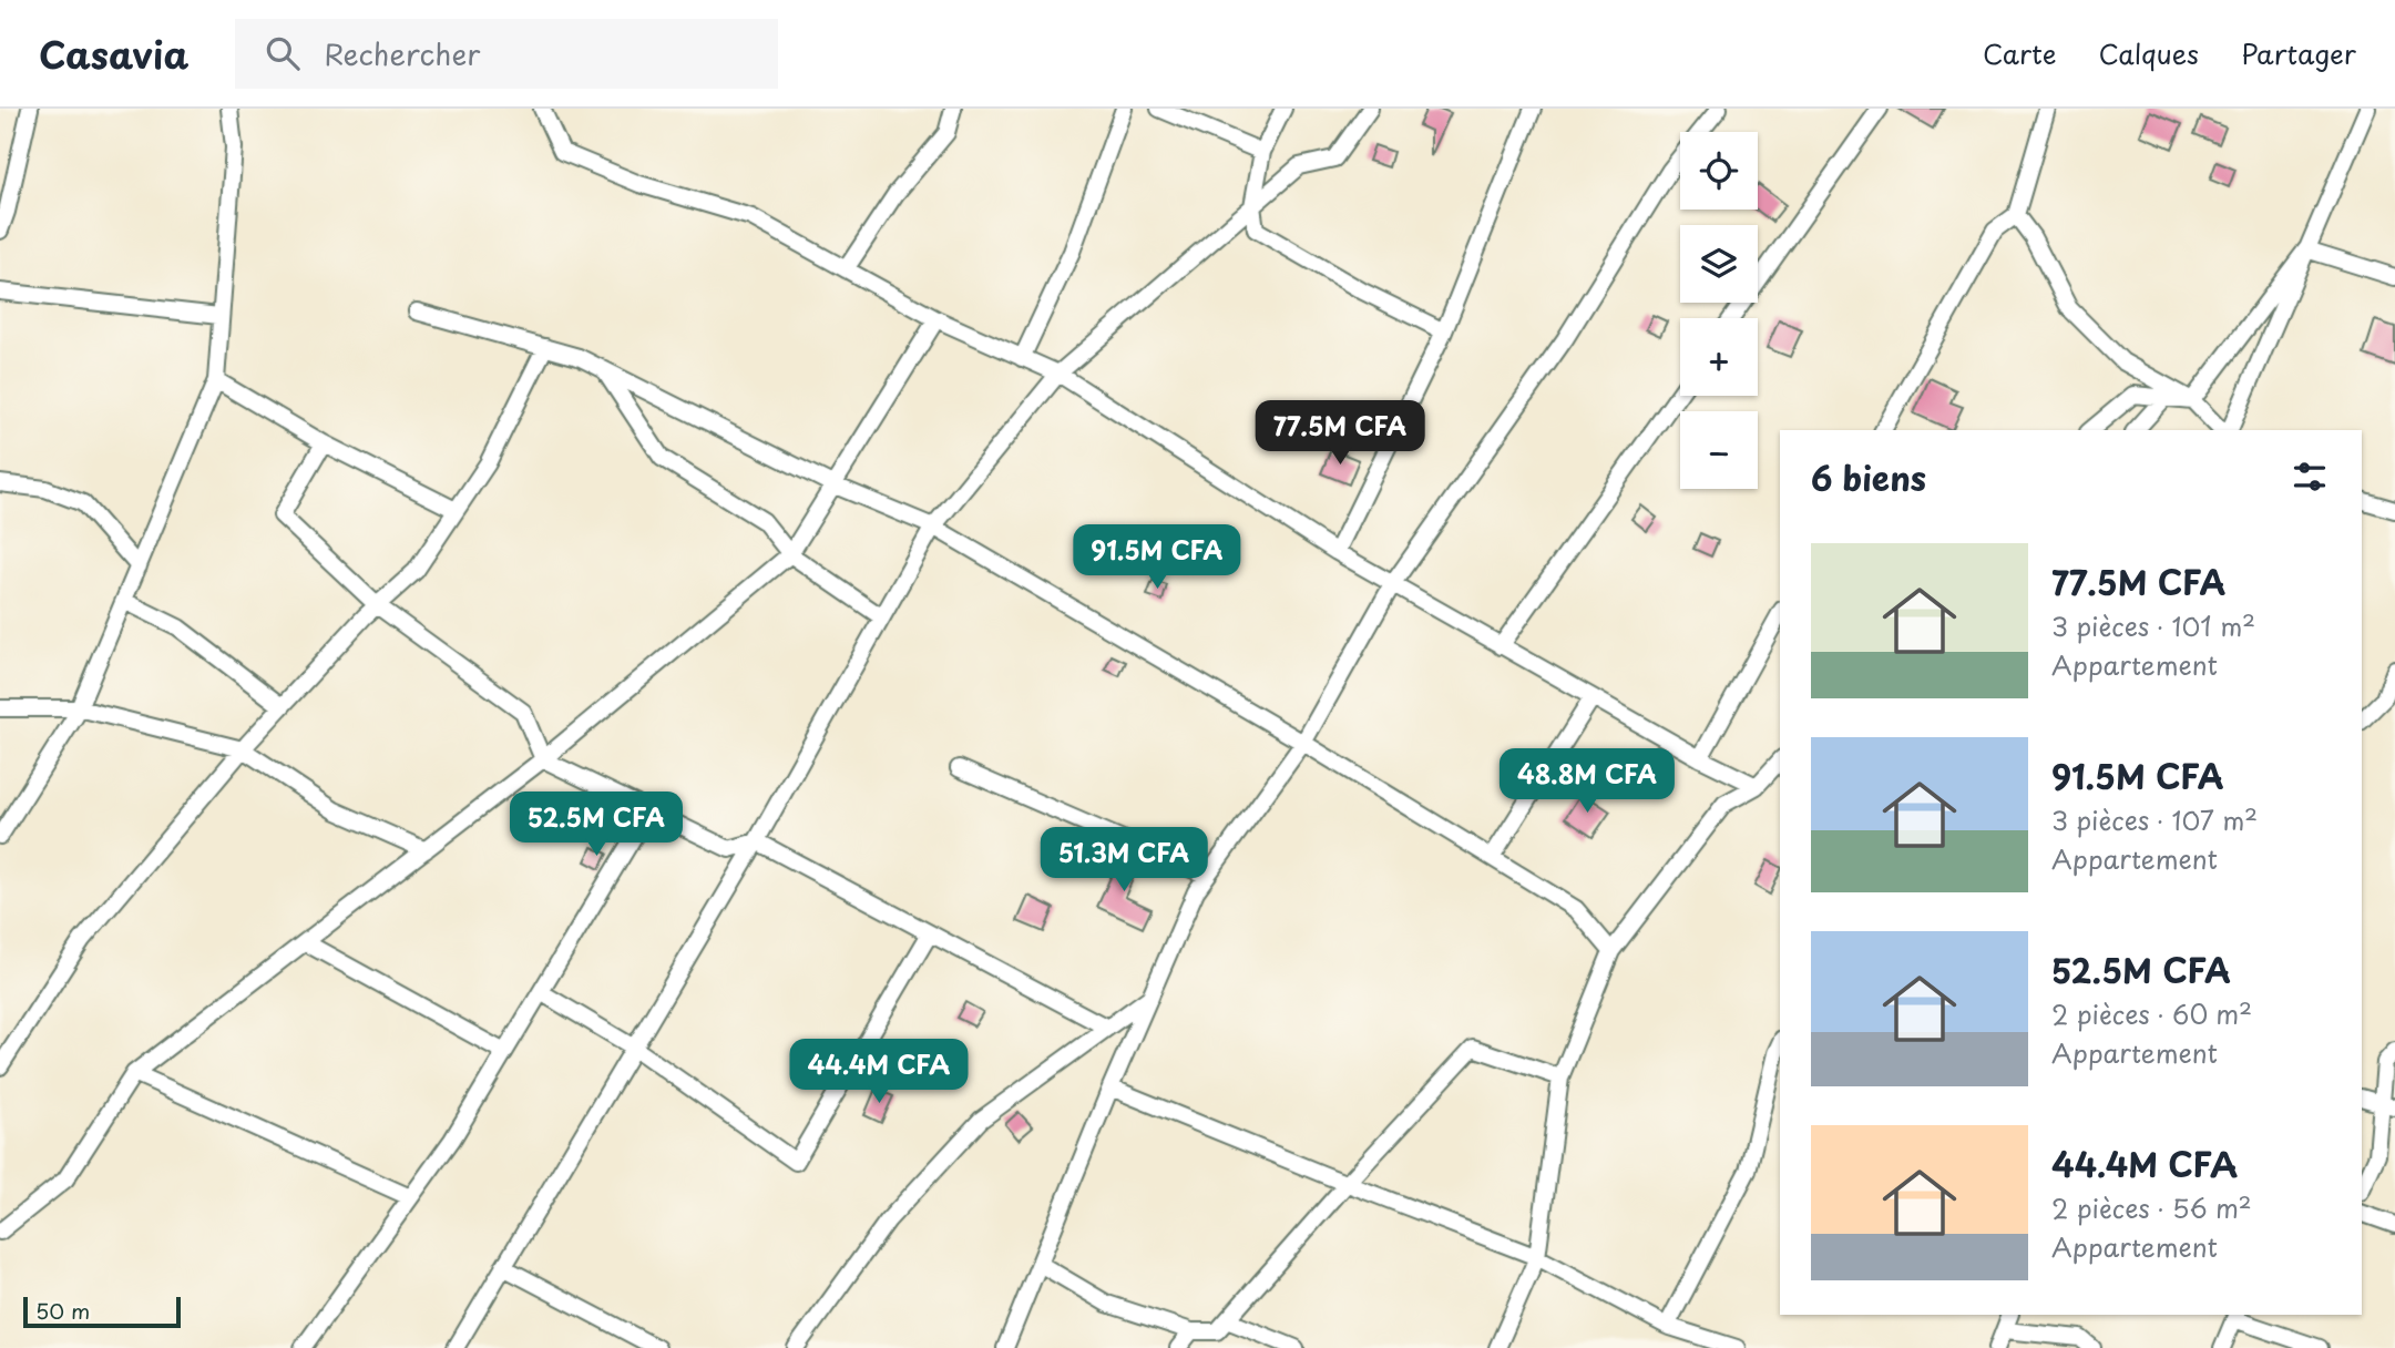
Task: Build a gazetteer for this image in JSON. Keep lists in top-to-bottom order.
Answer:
{
  "scale_bar": "50 m",
  "page": {
    "header": "Casavia",
    "search": "Rechercher",
    "nav": ["Carte", "Calques", "Partager"],
    "map_buttons": ["+", "−"],
    "price": [
      "77.5M CFA",
      "91.5M CFA",
      "48.8M CFA",
      "52.5M CFA",
      "51.3M CFA",
      "44.4M CFA"
    ],
    "heading": "6 biens",
    "list": [
      {
        "name": "77.5M CFA",
        "note": "3 pièces · 101 m² · Appartement"
      },
      {
        "name": "91.5M CFA",
        "note": "3 pièces · 107 m² · Appartement"
      },
      {
        "name": "52.5M CFA",
        "note": "2 pièces · 60 m² · Appartement"
      },
      {
        "name": "44.4M CFA",
        "note": "2 pièces · 56 m² · Appartement"
      }
    ],
    "scale": "50 m"
  }
}
